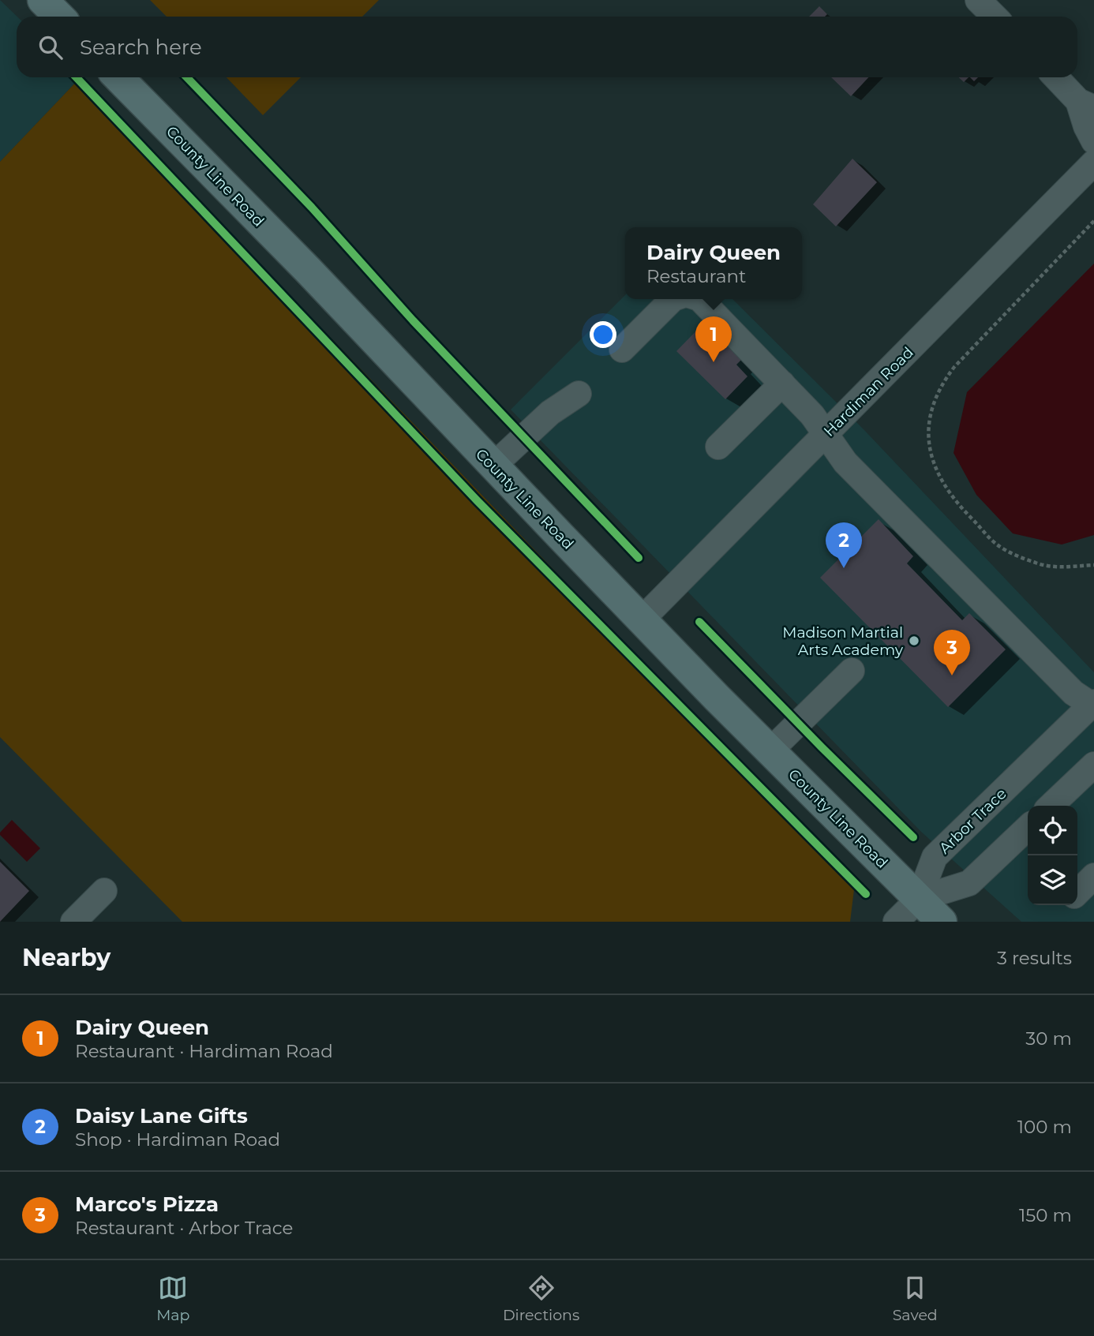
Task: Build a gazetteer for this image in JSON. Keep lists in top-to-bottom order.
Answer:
{
  "streets": {
    "main road": ["County Line Road"],
    "street": ["Hardiman Road", "Arbor Trace"]
  },
  "crossings": [
    ["County Line Road", "Hardiman Road"],
    ["County Line Road", "Arbor Trace"]
  ],
  "places": ["Madison Martial Arts Academy"],
  "page": {
    "search": "Search here",
    "popup": ["Dairy Queen", "Restaurant"],
    "pins": ["1", "2", "3"],
    "heading": ["Nearby", "3 results"],
    "list": [
      {
        "mark": "1",
        "name": "Dairy Queen",
        "note": "Restaurant · Hardiman Road",
        "value": "30 m"
      },
      {
        "mark": "2",
        "name": "Daisy Lane Gifts",
        "note": "Shop · Hardiman Road",
        "value": "100 m"
      },
      {
        "mark": "3",
        "name": "Marco's Pizza",
        "note": "Restaurant · Arbor Trace",
        "value": "150 m"
      }
    ],
    "nav": ["Map", "Directions", "Saved"]
  }
}
